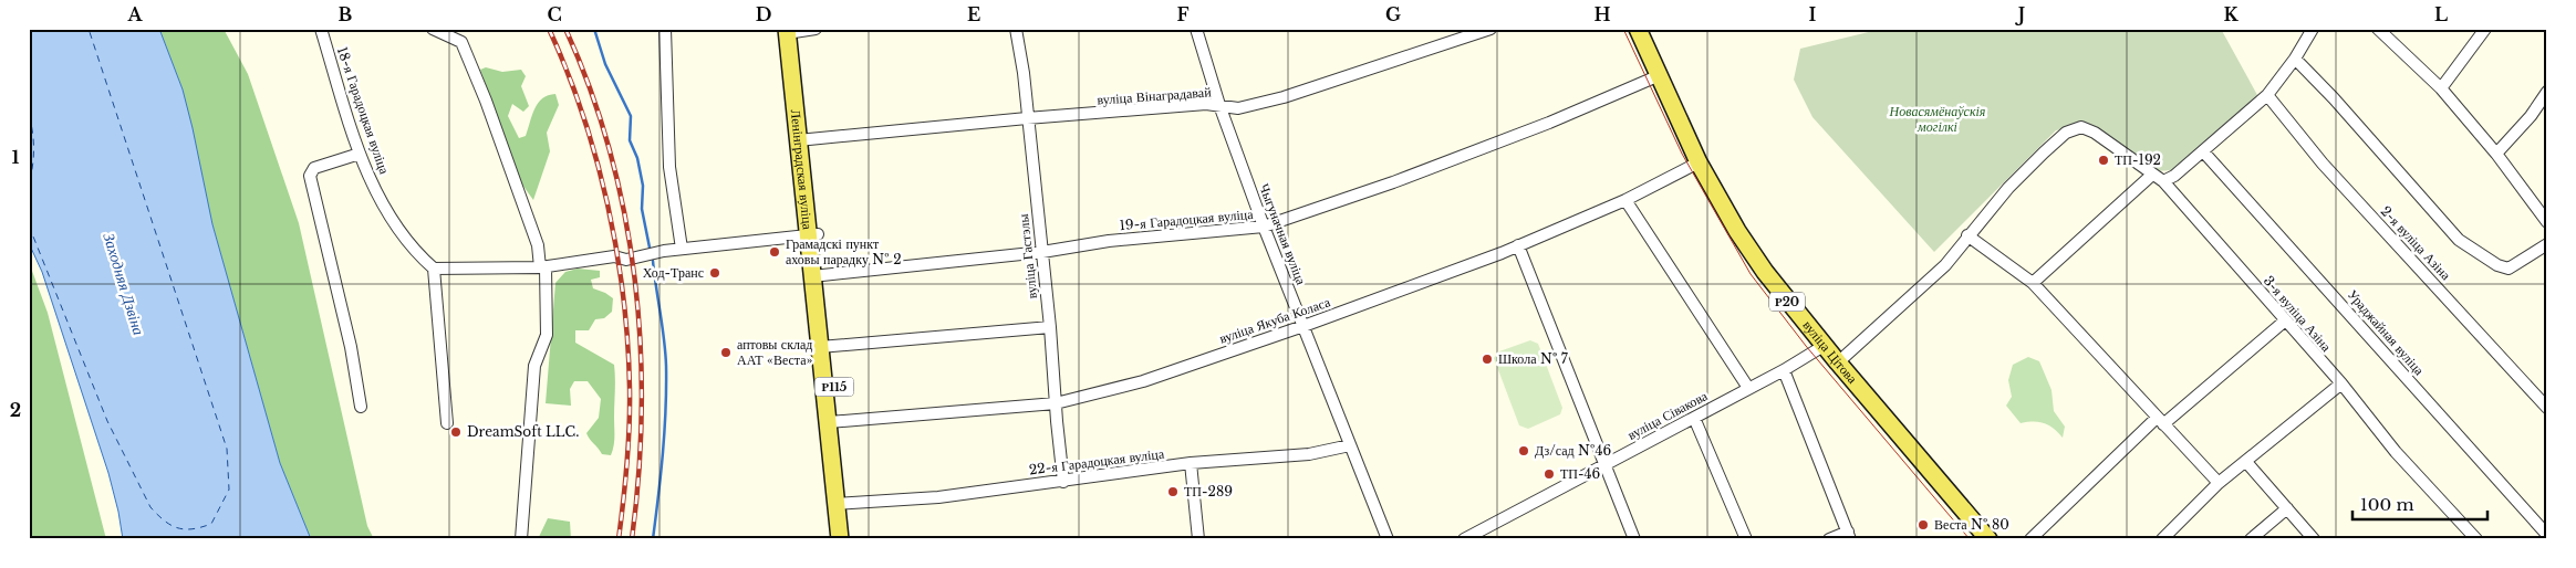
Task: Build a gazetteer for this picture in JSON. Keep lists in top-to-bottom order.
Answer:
{
  "streets": {
    "main road": [
      "Ленінградская вуліца",
      "Р20",
      "вуліца Цітова",
      "Р115"
    ],
    "street": [
      "вуліца Вінаградавай",
      "18-я Гарадоцкая вуліца",
      "19-я Гарадоцкая вуліца",
      "Чыгуначная вуліца",
      "2-я вуліца Азіна",
      "вуліца Гастэлы",
      "3-я вуліца Азіна",
      "вуліца Якуба Коласа",
      "Ураджайная вуліца",
      "вуліца Сівакова",
      "22-я Гарадоцкая вуліца"
    ]
  },
  "crossings": [
    ["вуліца Вінаградавай", "Ленінградская вуліца"],
    ["вуліца Вінаградавай", "Чыгуначная вуліца"],
    ["вуліца Вінаградавай", "вуліца Гастэлы"],
    ["Ленінградская вуліца", "19-я Гарадоцкая вуліца"],
    ["Ленінградская вуліца", "вуліца Якуба Коласа"],
    ["Ленінградская вуліца", "22-я Гарадоцкая вуліца"],
    ["19-я Гарадоцкая вуліца", "Чыгуначная вуліца"],
    ["19-я Гарадоцкая вуліца", "вуліца Гастэлы"],
    ["19-я Гарадоцкая вуліца", "вуліца Цітова"],
    ["Чыгуначная вуліца", "вуліца Якуба Коласа"],
    ["Чыгуначная вуліца", "22-я Гарадоцкая вуліца"],
    ["вуліца Гастэлы", "вуліца Якуба Коласа"],
    ["вуліца Гастэлы", "22-я Гарадоцкая вуліца"],
    ["вуліца Якуба Коласа", "вуліца Цітова"],
    ["вуліца Цітова", "вуліца Сівакова"]
  ],
  "water": ["Заходняя Дзвіна"],
  "parks": ["Новасямёнаўскія могілкі"],
  "places": [
    "ТП-192",
    "Грамадскі пункт аховы парадку № 2",
    "Ход-Транс",
    "аптовы склад ААТ «Веста»",
    "Школа № 7",
    "DreamSoft LLC.",
    "Дз/сад №46",
    "ТП-46",
    "ТП-289",
    "Веста № 80"
  ],
  "scale_bar": "100 m",
  "grid": {
    "columns": [
      "A",
      "B",
      "C",
      "D",
      "E",
      "F",
      "G",
      "H",
      "I",
      "J",
      "K",
      "L"
    ],
    "rows": ["1", "2"]
  }
}
